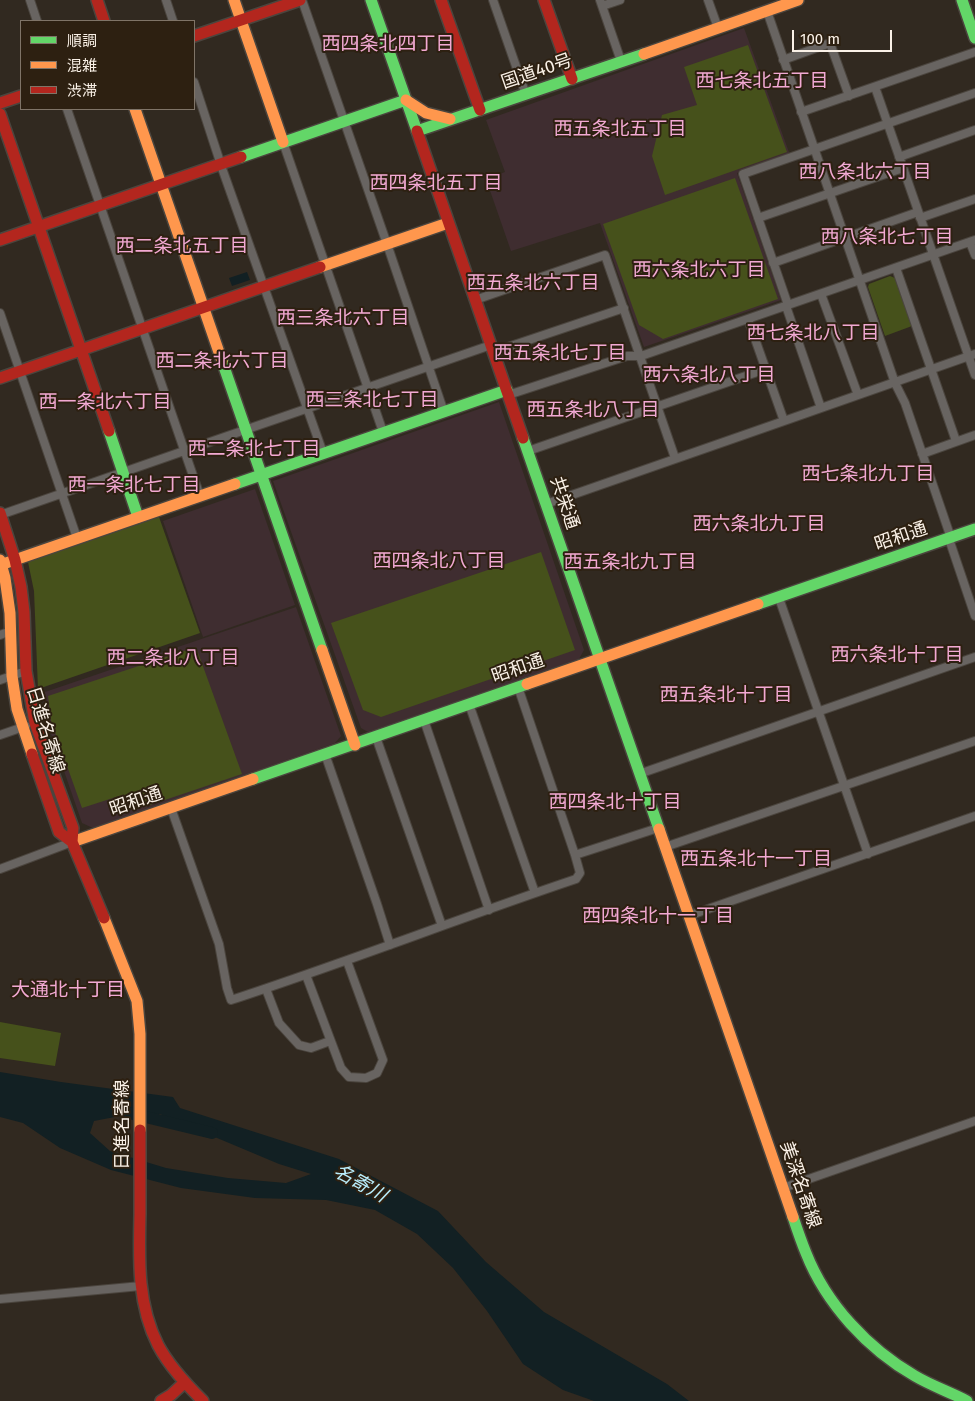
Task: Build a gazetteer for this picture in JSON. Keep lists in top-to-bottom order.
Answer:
{
  "streets": {
    "main road": [
      "国道40号",
      "共栄通",
      "昭和通",
      "日進名寄線",
      "美深名寄線"
    ]
  },
  "crossings": [
    ["国道40号", "共栄通"],
    ["共栄通", "昭和通"],
    ["共栄通", "美深名寄線"],
    ["昭和通", "日進名寄線"]
  ],
  "districts": [
    "西四条北四丁目",
    "西七条北五丁目",
    "西五条北五丁目",
    "西八条北六丁目",
    "西四条北五丁目",
    "西八条北七丁目",
    "西二条北五丁目",
    "西六条北六丁目",
    "西五条北六丁目",
    "西三条北六丁目",
    "西七条北八丁目",
    "西五条北七丁目",
    "西二条北六丁目",
    "西六条北八丁目",
    "西三条北七丁目",
    "西一条北六丁目",
    "西五条北八丁目",
    "西二条北七丁目",
    "西七条北九丁目",
    "西一条北七丁目",
    "西六条北九丁目",
    "西四条北八丁目",
    "西五条北九丁目",
    "西六条北十丁目",
    "西二条北八丁目",
    "西五条北十丁目",
    "西四条北十丁目",
    "西五条北十一丁目",
    "西四条北十一丁目",
    "大通北十丁目"
  ],
  "water": ["名寄川"],
  "legend": ["順調", "混雑", "渋滞"],
  "scale_bar": "100 m"
}
